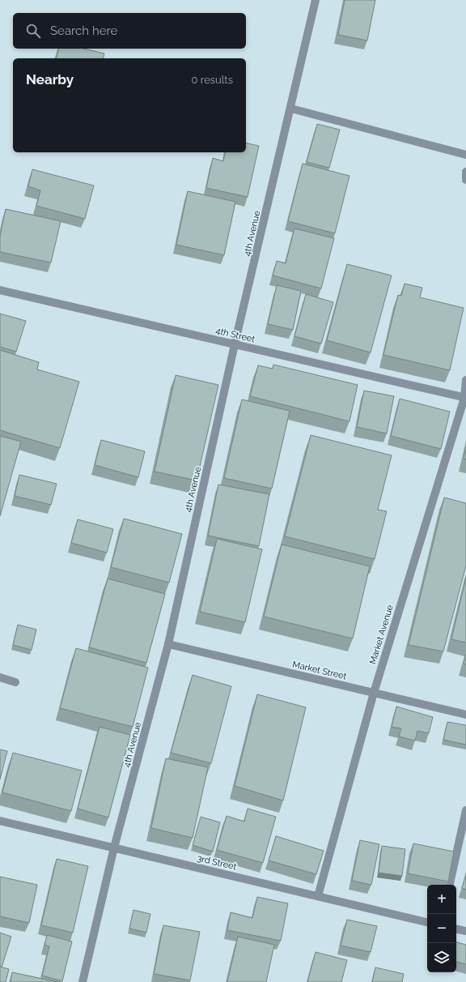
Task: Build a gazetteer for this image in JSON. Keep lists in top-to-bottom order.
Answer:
{
  "streets": {
    "street": [
      "4th Avenue",
      "4th Street",
      "Market Avenue",
      "Market Street",
      "3rd Street"
    ]
  },
  "crossings": [
    ["4th Avenue", "4th Street"],
    ["4th Avenue", "Market Street"],
    ["4th Avenue", "3rd Street"],
    ["4th Street", "Market Avenue"],
    ["Market Avenue", "Market Street"],
    ["Market Avenue", "3rd Street"]
  ],
  "page": {
    "search": "Search here",
    "heading": ["Nearby", "0 results"],
    "map_buttons": ["+", "−"]
  }
}
